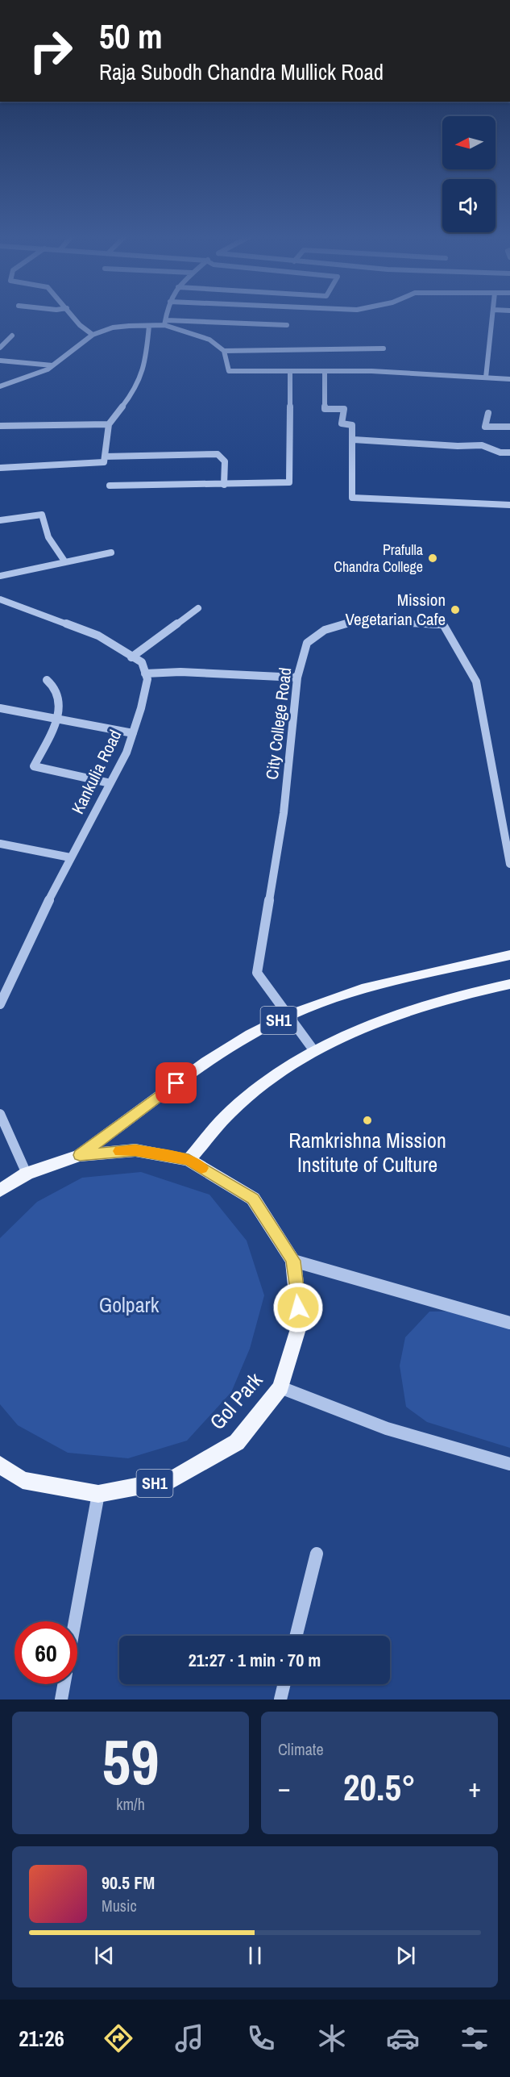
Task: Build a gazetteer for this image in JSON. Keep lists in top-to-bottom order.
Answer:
{
  "streets": {
    "main road": ["SH1", "Gol Park"],
    "street": ["City College Road", "Kankulia Road"]
  },
  "crossings": [
    ["City College Road", "SH1"],
    ["SH1", "Gol Park"]
  ],
  "parks": ["Golpark"],
  "places": ["Prafulla Chandra College", "Mission Vegetarian Cafe", "Ramkrishna Mission Institute of Culture"],
  "north": "left",
  "page": {
    "turn": ["50 m", "Raja Subodh Chandra Mullick Road"],
    "limit": "60",
    "trip": "21:27 · 1 min · 70 m",
    "tile": [
      ["59", "km/h"],
      "Climate"
    ],
    "heat": ["−", "20.5°", "+"],
    "song": ["90.5 FM", "Music"],
    "tabs": "21:26"
  }
}
